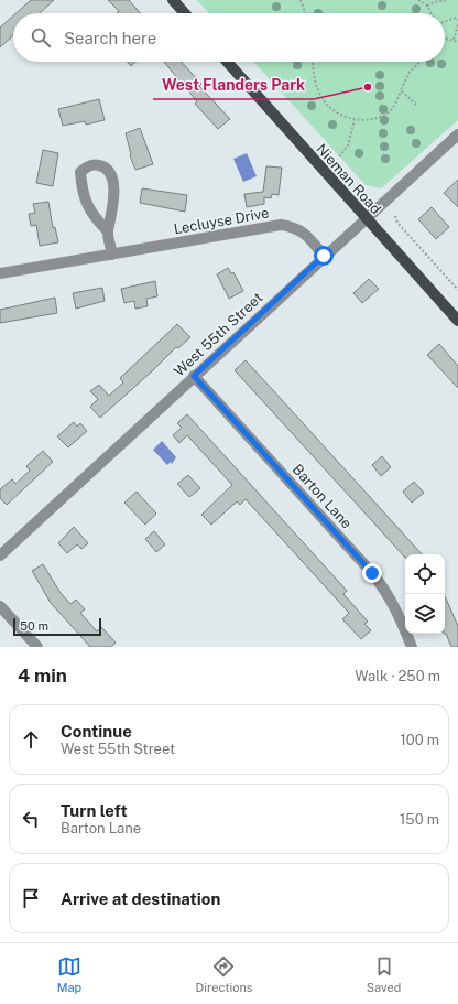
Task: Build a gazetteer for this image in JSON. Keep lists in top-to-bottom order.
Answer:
{
  "streets": {
    "main road": ["Nieman Road"],
    "street": ["Lecluyse Drive", "West 55th Street", "Barton Lane"]
  },
  "crossings": [
    ["Nieman Road", "West 55th Street"],
    ["Lecluyse Drive", "West 55th Street"],
    ["West 55th Street", "Barton Lane"]
  ],
  "places": ["West Flanders Park"],
  "scale_bar": "50 m",
  "page": {
    "search": "Search here",
    "scale": "50 m",
    "heading": ["4 min", "Walk · 250 m"],
    "list": [
      ["Continue", "West 55th Street", "100 m"],
      ["Turn left", "Barton Lane", "150 m"],
      "Arrive at destination"
    ],
    "nav": ["Map", "Directions", "Saved"]
  }
}
